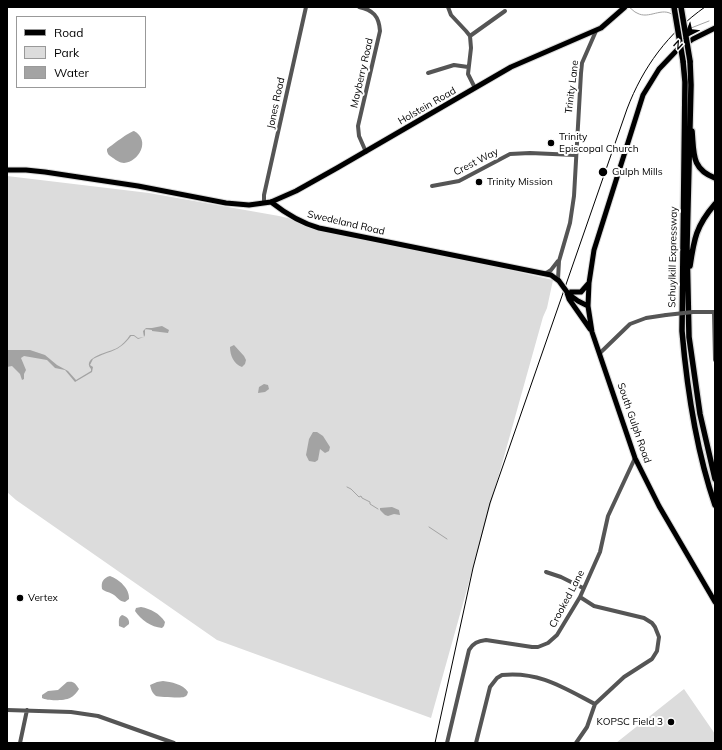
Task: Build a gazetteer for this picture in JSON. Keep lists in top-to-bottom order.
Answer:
{
  "streets": {
    "highway": ["Schuylkill Expressway"],
    "main road": [
      "Trinity Lane",
      "Holstein Road",
      "Swedeland Road",
      "South Gulph Road"
    ],
    "street": [
      "Mayberry Road",
      "Jones Road",
      "Crest Way",
      "Crooked Lane"
    ]
  },
  "crossings": [
    ["Mayberry Road", "Holstein Road"],
    ["Trinity Lane", "Holstein Road"],
    ["Trinity Lane", "Crest Way"],
    ["Trinity Lane", "Swedeland Road"],
    ["Holstein Road", "Swedeland Road"],
    ["South Gulph Road", "Crooked Lane"]
  ],
  "places": [
    "Trinity Episcopal Church",
    "Gulph Mills",
    "Trinity Mission",
    "Vertex",
    "KOPSC Field 3"
  ],
  "legend": ["Road", "Park", "Water"],
  "north": "bottom left"
}
